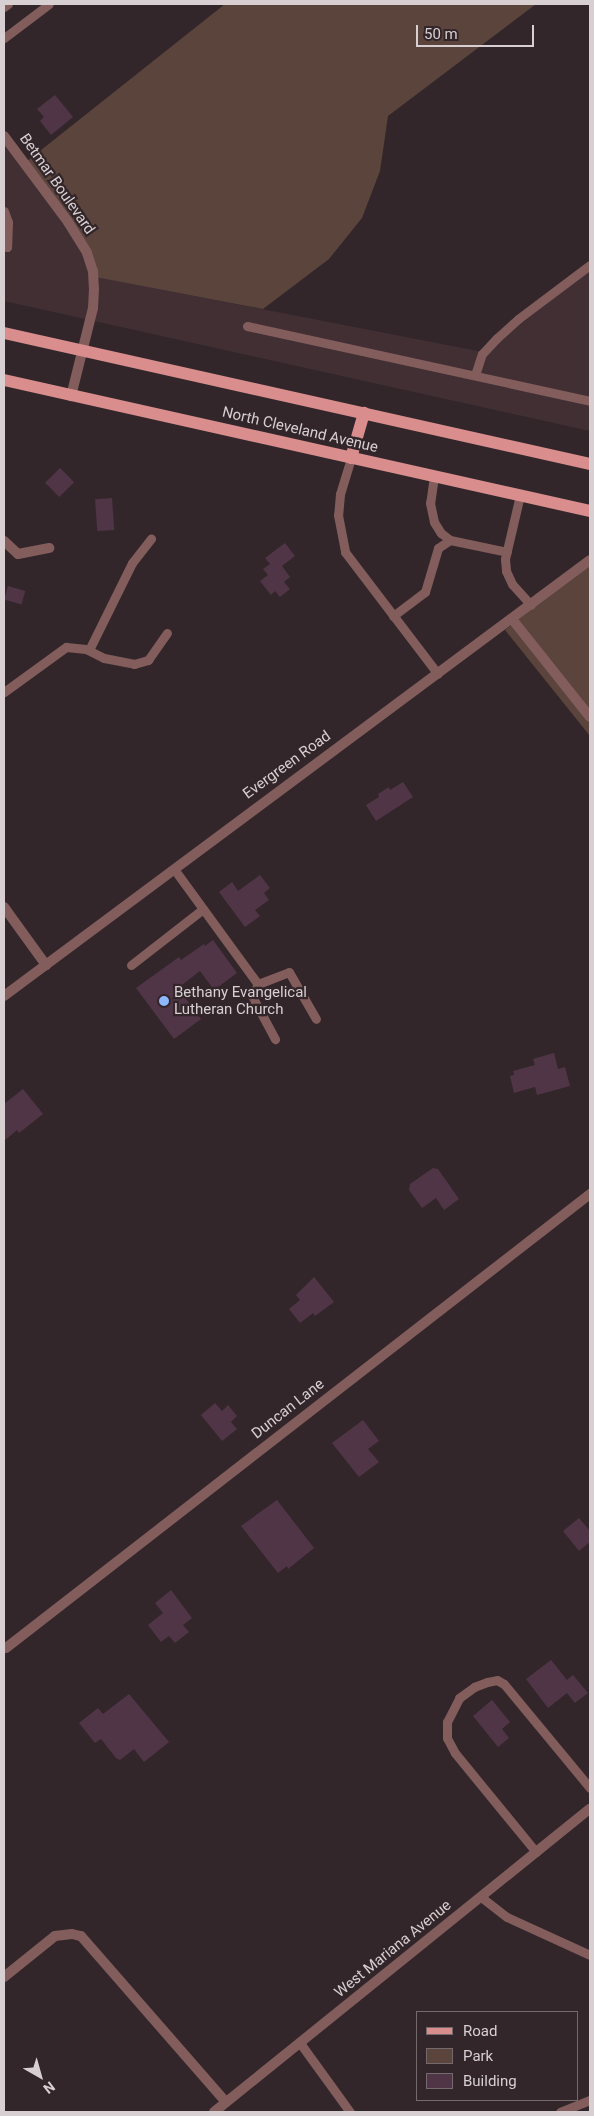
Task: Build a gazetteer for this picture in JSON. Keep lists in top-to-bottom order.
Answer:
{
  "streets": {
    "main road": ["North Cleveland Avenue"],
    "street": [
      "Betmar Boulevard",
      "Evergreen Road",
      "Duncan Lane",
      "West Mariana Avenue"
    ]
  },
  "crossings": [
    ["Betmar Boulevard", "North Cleveland Avenue"]
  ],
  "places": ["Bethany Evangelical Lutheran Church"],
  "legend": ["Road", "Park", "Building"],
  "scale_bar": "50 m",
  "north": "bottom right"
}
